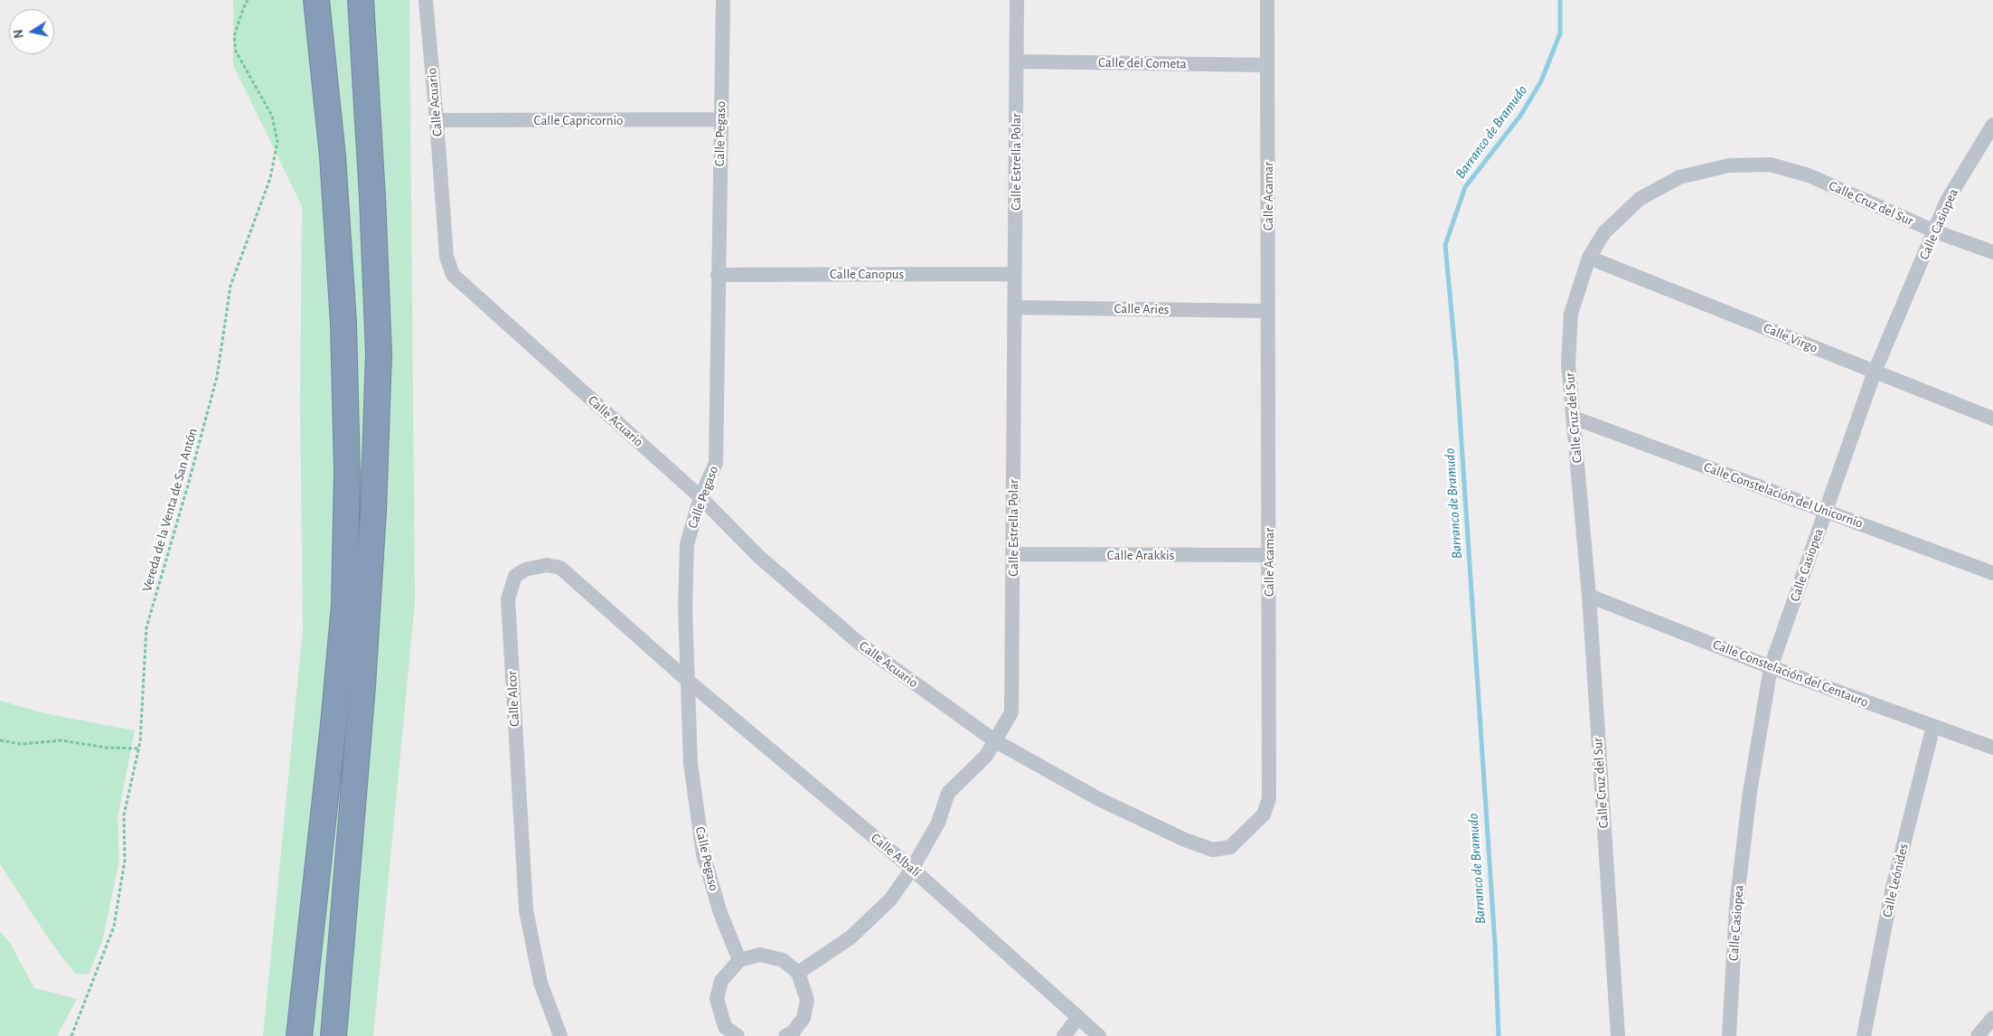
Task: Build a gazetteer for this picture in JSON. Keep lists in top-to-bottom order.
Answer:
{
  "streets": {
    "street": [
      "Calle del Cometa",
      "Calle Acuario",
      "Calle Capricornio",
      "Calle Pegaso",
      "Calle Estrella Polar",
      "Calle Acamar",
      "Calle Cruz del Sur",
      "Calle Casiopea",
      "Calle Canopus",
      "Calle Aries",
      "Calle Virgo",
      "Calle Constelación del Unicornio",
      "Calle Arakkis",
      "Calle Constelación del Centauro",
      "Calle Alcor",
      "Calle Albalí",
      "Calle Leónides"
    ],
    "path": ["Vereda de la Venta de San Antón"]
  },
  "crossings": [
    ["Calle del Cometa", "Calle Estrella Polar"],
    ["Calle del Cometa", "Calle Acamar"],
    ["Calle Acuario", "Calle Capricornio"],
    ["Calle Acuario", "Calle Pegaso"],
    ["Calle Acuario", "Calle Estrella Polar"],
    ["Calle Acuario", "Calle Acamar"],
    ["Calle Capricornio", "Calle Pegaso"],
    ["Calle Pegaso", "Calle Canopus"],
    ["Calle Pegaso", "Calle Alcor"],
    ["Calle Pegaso", "Calle Albalí"],
    ["Calle Estrella Polar", "Calle Acamar"],
    ["Calle Estrella Polar", "Calle Canopus"],
    ["Calle Estrella Polar", "Calle Aries"],
    ["Calle Estrella Polar", "Calle Arakkis"],
    ["Calle Estrella Polar", "Calle Albalí"],
    ["Calle Acamar", "Calle Aries"],
    ["Calle Acamar", "Calle Arakkis"],
    ["Calle Cruz del Sur", "Calle Casiopea"],
    ["Calle Cruz del Sur", "Calle Virgo"],
    ["Calle Cruz del Sur", "Calle Constelación del Unicornio"],
    ["Calle Cruz del Sur", "Calle Constelación del Centauro"],
    ["Calle Casiopea", "Calle Virgo"],
    ["Calle Casiopea", "Calle Constelación del Unicornio"],
    ["Calle Casiopea", "Calle Constelación del Centauro"],
    ["Calle Constelación del Centauro", "Calle Leónides"],
    ["Calle Alcor", "Calle Albalí"]
  ],
  "water": ["Barranco de Bramudo"],
  "north": "left"
}
